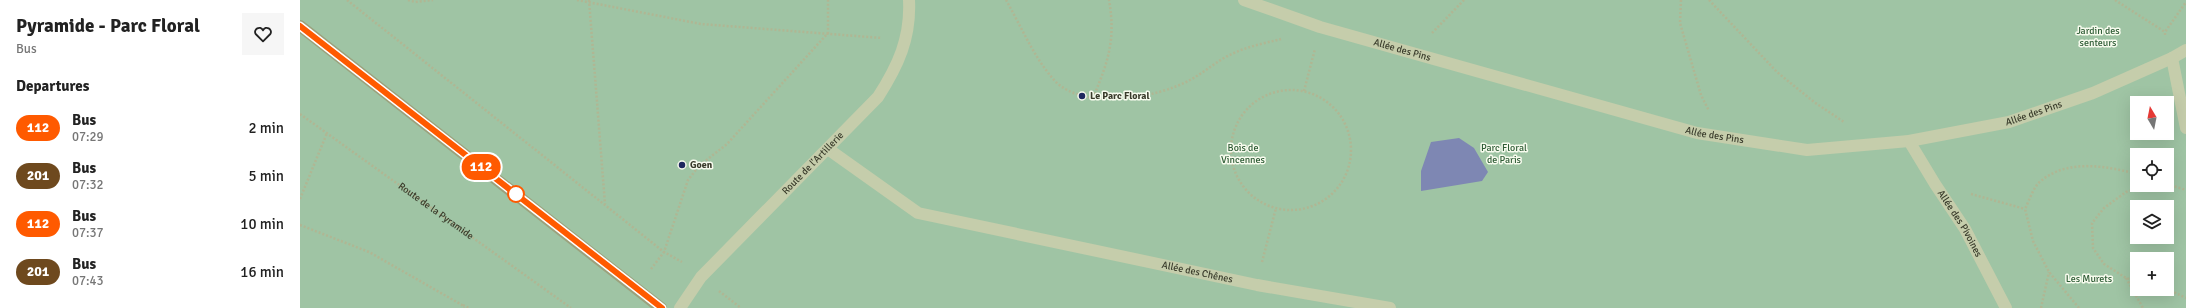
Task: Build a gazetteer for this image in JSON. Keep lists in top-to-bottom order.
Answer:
{
  "streets": {
    "lane": [
      "Allée des Pins",
      "Route de l'Artillerie",
      "Allée des Pivoines",
      "Allée des Chênes"
    ],
    "path": ["Route de la Pyramide"]
  },
  "crossings": [
    ["Allée des Pins", "Allée des Pivoines"],
    ["Route de l'Artillerie", "Allée des Chênes"]
  ],
  "parks": [
    "Jardin des senteurs",
    "Bois de Vincennes",
    "Parc Floral de Paris",
    "Les Murets"
  ],
  "places": ["Le Parc Floral", "Goen"],
  "lines": ["bus line 112"],
  "north": "top",
  "page": {
    "heading": [
      ["Pyramide - Parc Floral", "Bus"],
      "Departures"
    ],
    "on_map": "112",
    "map_buttons": "+",
    "list": [
      {
        "mark": "112",
        "name": "Bus",
        "note": "07:29",
        "value": "2 min"
      },
      {
        "mark": "201",
        "name": "Bus",
        "note": "07:32",
        "value": "5 min"
      },
      {
        "mark": "112",
        "name": "Bus",
        "note": "07:37",
        "value": "10 min"
      },
      {
        "mark": "201",
        "name": "Bus",
        "note": "07:43",
        "value": "16 min"
      }
    ]
  }
}
